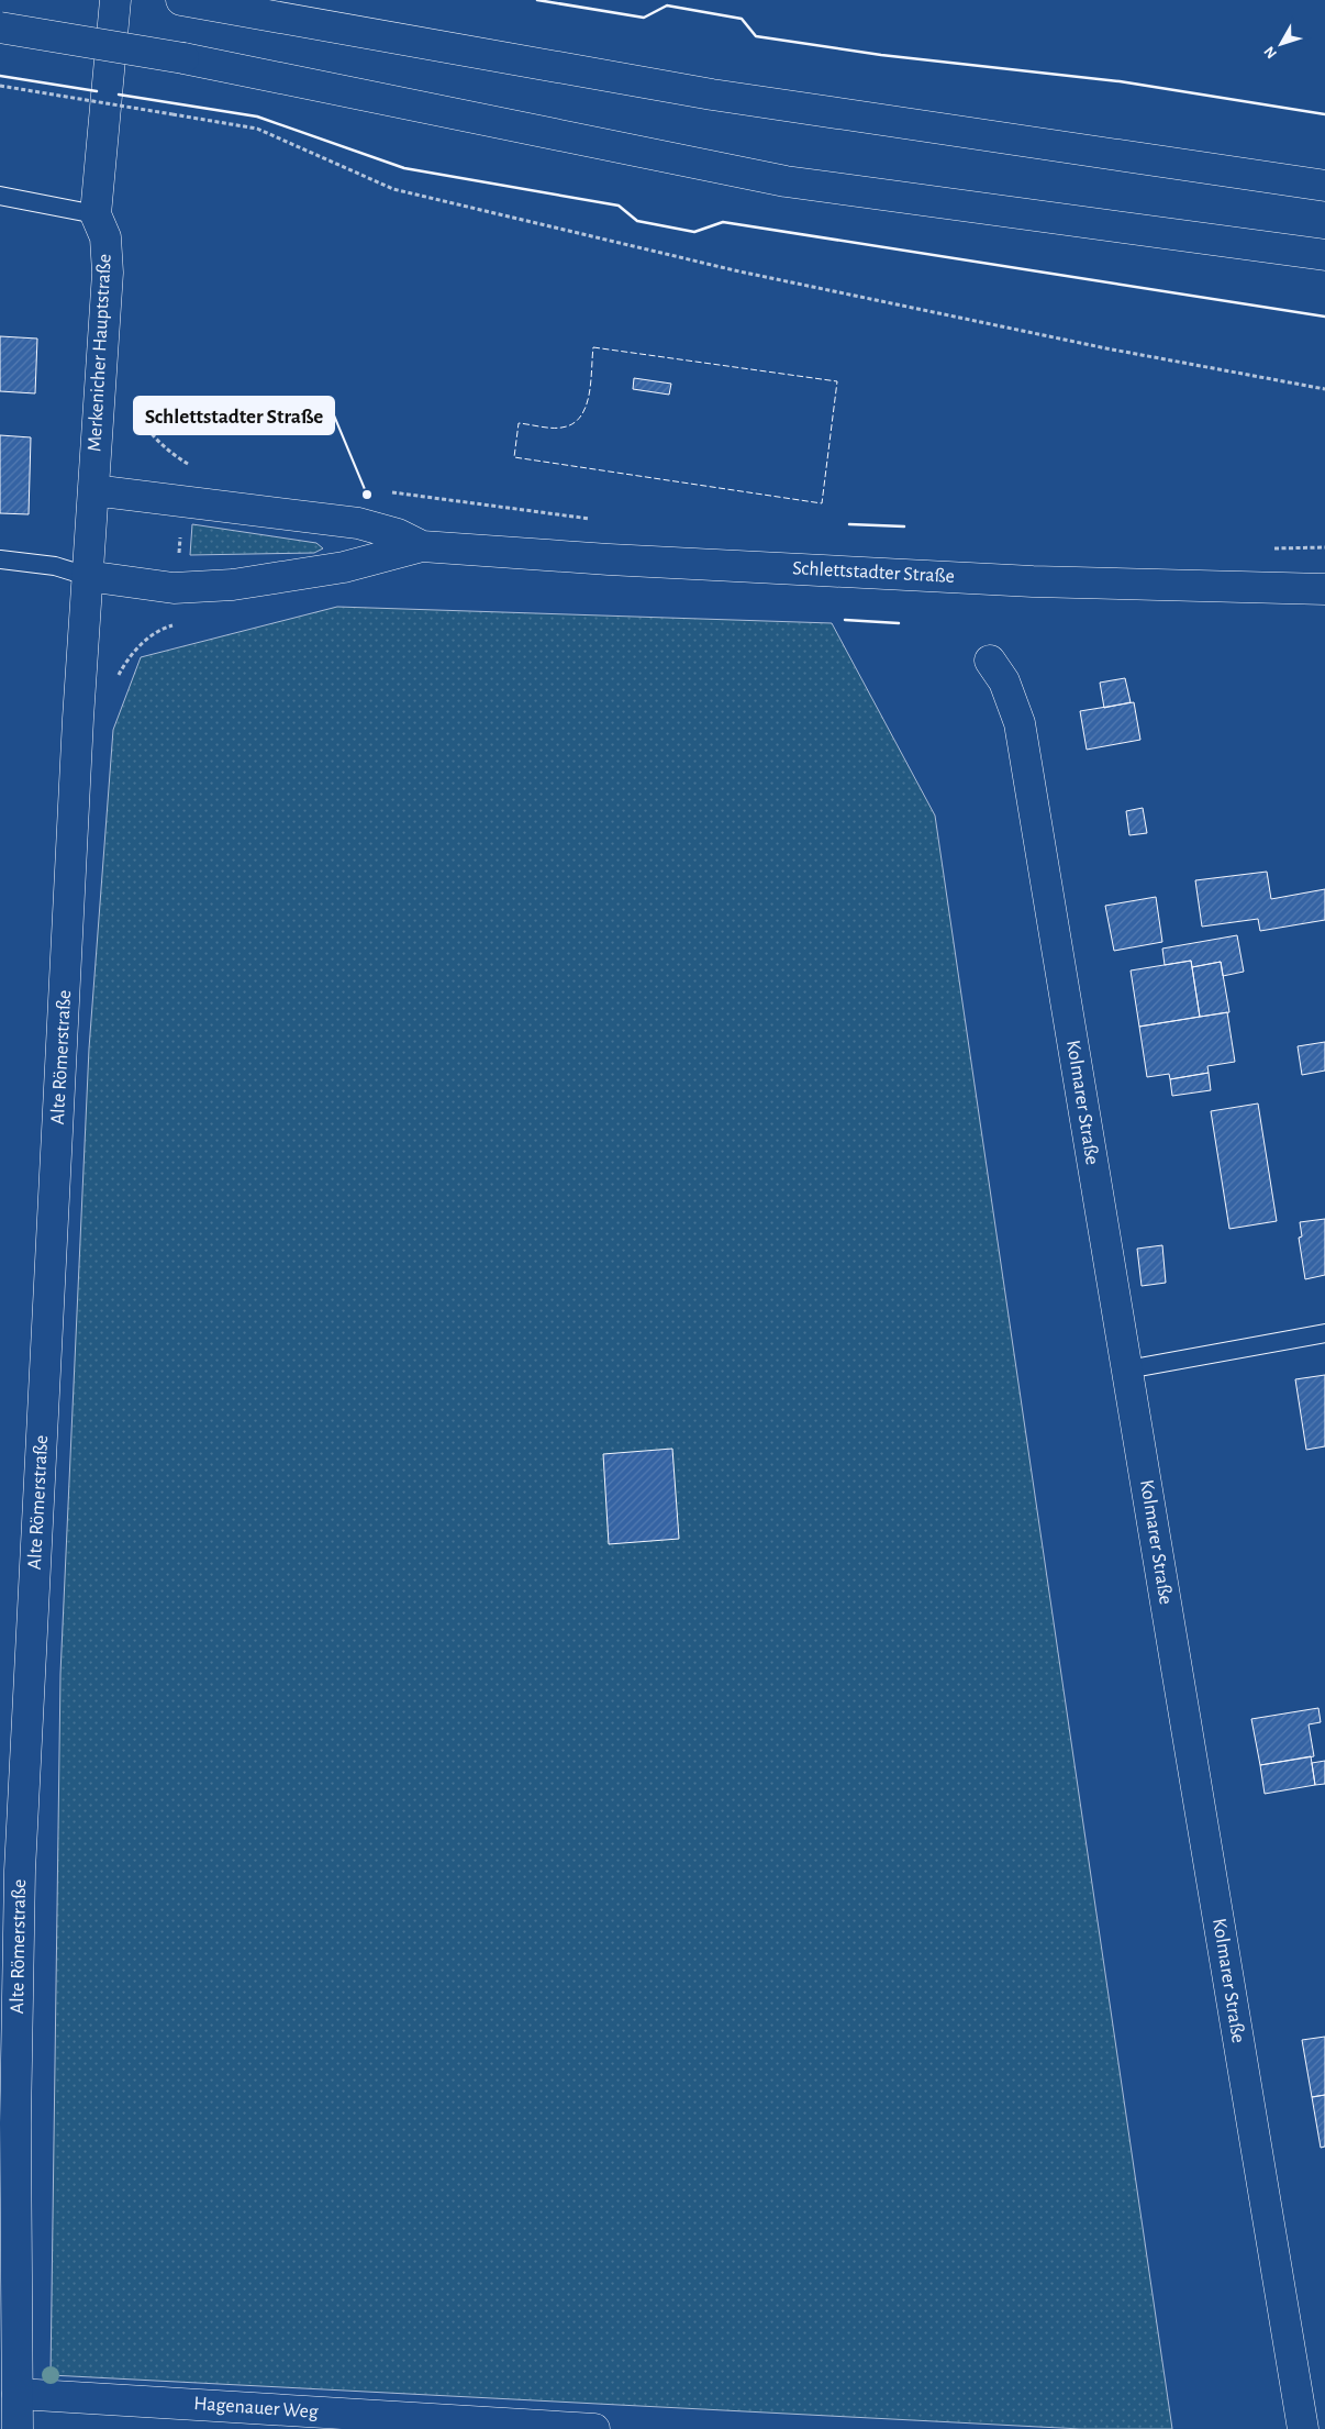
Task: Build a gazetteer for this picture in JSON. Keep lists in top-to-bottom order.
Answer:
{
  "streets": {
    "main road": [
      "Merkenicher Hauptstraße",
      "Schlettstadter Straße",
      "Alte Römerstraße",
      "Kolmarer Straße",
      "Hagenauer Weg"
    ]
  },
  "crossings": [
    ["Merkenicher Hauptstraße", "Schlettstadter Straße"],
    ["Merkenicher Hauptstraße", "Alte Römerstraße"],
    ["Schlettstadter Straße", "Alte Römerstraße"],
    ["Alte Römerstraße", "Hagenauer Weg"]
  ],
  "places": ["Schlettstadter Straße"],
  "north": "bottom left"
}
